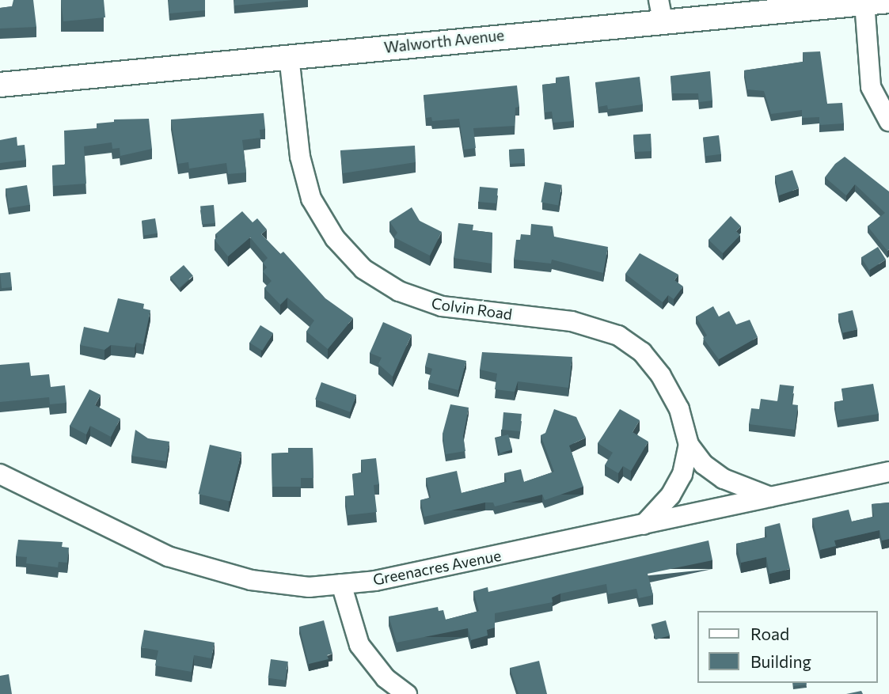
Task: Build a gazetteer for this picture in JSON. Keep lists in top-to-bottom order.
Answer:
{
  "streets": {
    "street": ["Walworth Avenue", "Colvin Road", "Greenacres Avenue"]
  },
  "crossings": [
    ["Walworth Avenue", "Colvin Road"],
    ["Colvin Road", "Greenacres Avenue"]
  ],
  "legend": ["Road", "Building"]
}
